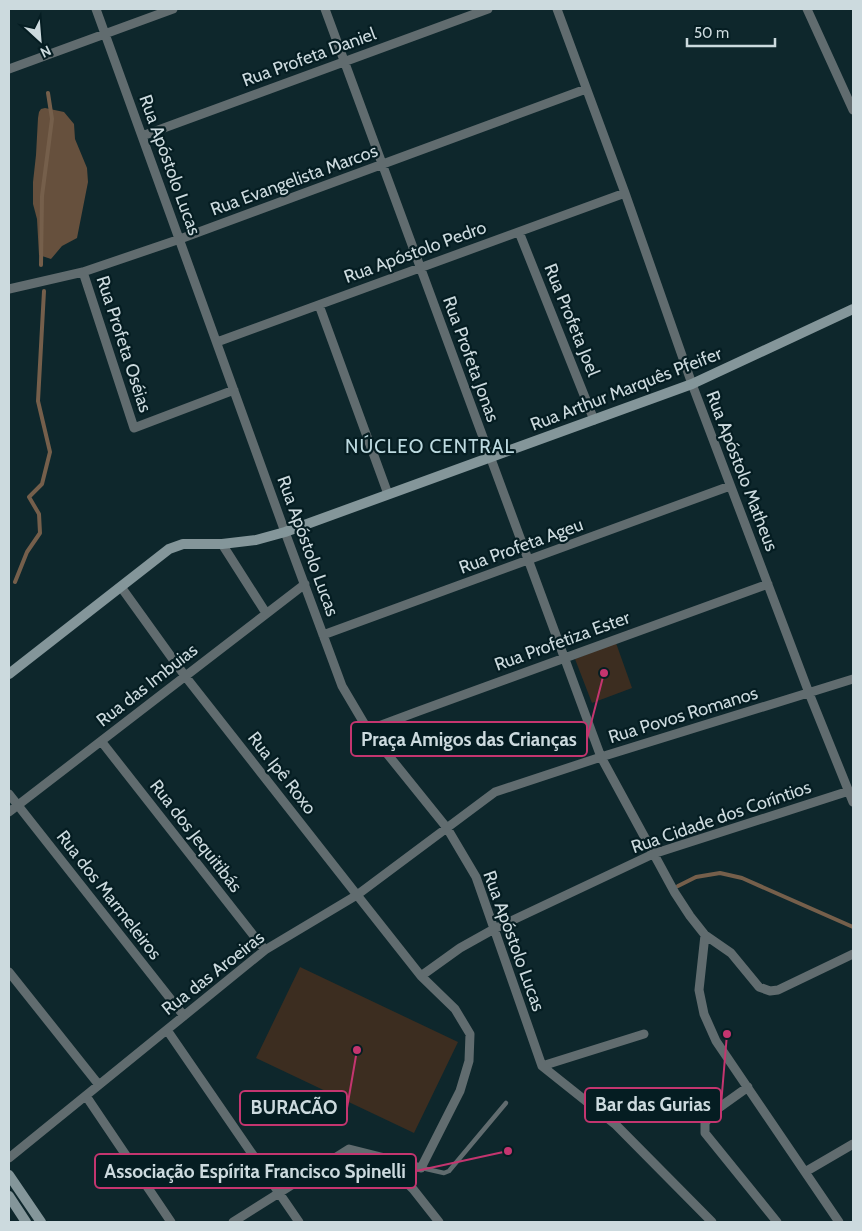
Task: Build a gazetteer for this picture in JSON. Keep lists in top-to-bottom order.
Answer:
{
  "streets": {
    "street": [
      "Rua Profeta Daniel",
      "Rua Apóstolo Lucas",
      "Rua Evangelista Marcos",
      "Rua Apóstolo Pedro",
      "Rua Profeta Joel",
      "Rua Profeta Oséias",
      "Rua Profeta Jonas",
      "Rua Arthur Marquês Pfeifer",
      "Rua Apóstolo Matheus",
      "Rua Profeta Ageu",
      "Rua Profetiza Ester",
      "Rua das Imbuias",
      "Rua Povos Romanos",
      "Rua Ipê Roxo",
      "Rua Cidade dos Coríntios",
      "Rua dos Jequitibás",
      "Rua dos Marmeleiros",
      "Rua das Aroeiras"
    ]
  },
  "crossings": [
    ["Rua Profeta Daniel", "Rua Apóstolo Lucas"],
    ["Rua Profeta Daniel", "Rua Profeta Jonas"],
    ["Rua Apóstolo Lucas", "Rua Evangelista Marcos"],
    ["Rua Apóstolo Lucas", "Rua Apóstolo Pedro"],
    ["Rua Apóstolo Lucas", "Rua Profeta Oséias"],
    ["Rua Apóstolo Lucas", "Rua Arthur Marquês Pfeifer"],
    ["Rua Apóstolo Lucas", "Rua Profeta Ageu"],
    ["Rua Apóstolo Lucas", "Rua Profetiza Ester"],
    ["Rua Apóstolo Lucas", "Rua das Imbuias"],
    ["Rua Apóstolo Lucas", "Rua Povos Romanos"],
    ["Rua Apóstolo Lucas", "Rua Cidade dos Coríntios"],
    ["Rua Apóstolo Lucas", "Rua das Aroeiras"],
    ["Rua Evangelista Marcos", "Rua Profeta Oséias"],
    ["Rua Evangelista Marcos", "Rua Profeta Jonas"],
    ["Rua Evangelista Marcos", "Rua Apóstolo Matheus"],
    ["Rua Apóstolo Pedro", "Rua Profeta Joel"],
    ["Rua Apóstolo Pedro", "Rua Profeta Jonas"],
    ["Rua Apóstolo Pedro", "Rua Apóstolo Matheus"],
    ["Rua Profeta Joel", "Rua Arthur Marquês Pfeifer"],
    ["Rua Profeta Jonas", "Rua Arthur Marquês Pfeifer"],
    ["Rua Profeta Jonas", "Rua Profeta Ageu"],
    ["Rua Profeta Jonas", "Rua Profetiza Ester"],
    ["Rua Profeta Jonas", "Rua Povos Romanos"],
    ["Rua Profeta Jonas", "Rua Cidade dos Coríntios"],
    ["Rua Arthur Marquês Pfeifer", "Rua Apóstolo Matheus"],
    ["Rua Arthur Marquês Pfeifer", "Rua Ipê Roxo"],
    ["Rua Apóstolo Matheus", "Rua Profeta Ageu"],
    ["Rua Apóstolo Matheus", "Rua Profetiza Ester"],
    ["Rua Apóstolo Matheus", "Rua Povos Romanos"],
    ["Rua Apóstolo Matheus", "Rua Cidade dos Coríntios"],
    ["Rua das Imbuias", "Rua Ipê Roxo"],
    ["Rua das Imbuias", "Rua dos Jequitibás"],
    ["Rua das Imbuias", "Rua dos Marmeleiros"],
    ["Rua Povos Romanos", "Rua das Aroeiras"],
    ["Rua Ipê Roxo", "Rua Cidade dos Coríntios"],
    ["Rua Ipê Roxo", "Rua das Aroeiras"],
    ["Rua dos Jequitibás", "Rua das Aroeiras"],
    ["Rua dos Marmeleiros", "Rua das Aroeiras"]
  ],
  "districts": ["NÚCLEO CENTRAL"],
  "places": [
    "Praça Amigos das Crianças",
    "Bar das Gurias",
    "BURACÃO",
    "Associação Espírita Francisco Spinelli"
  ],
  "scale_bar": "50 m",
  "north": "bottom right"
}
